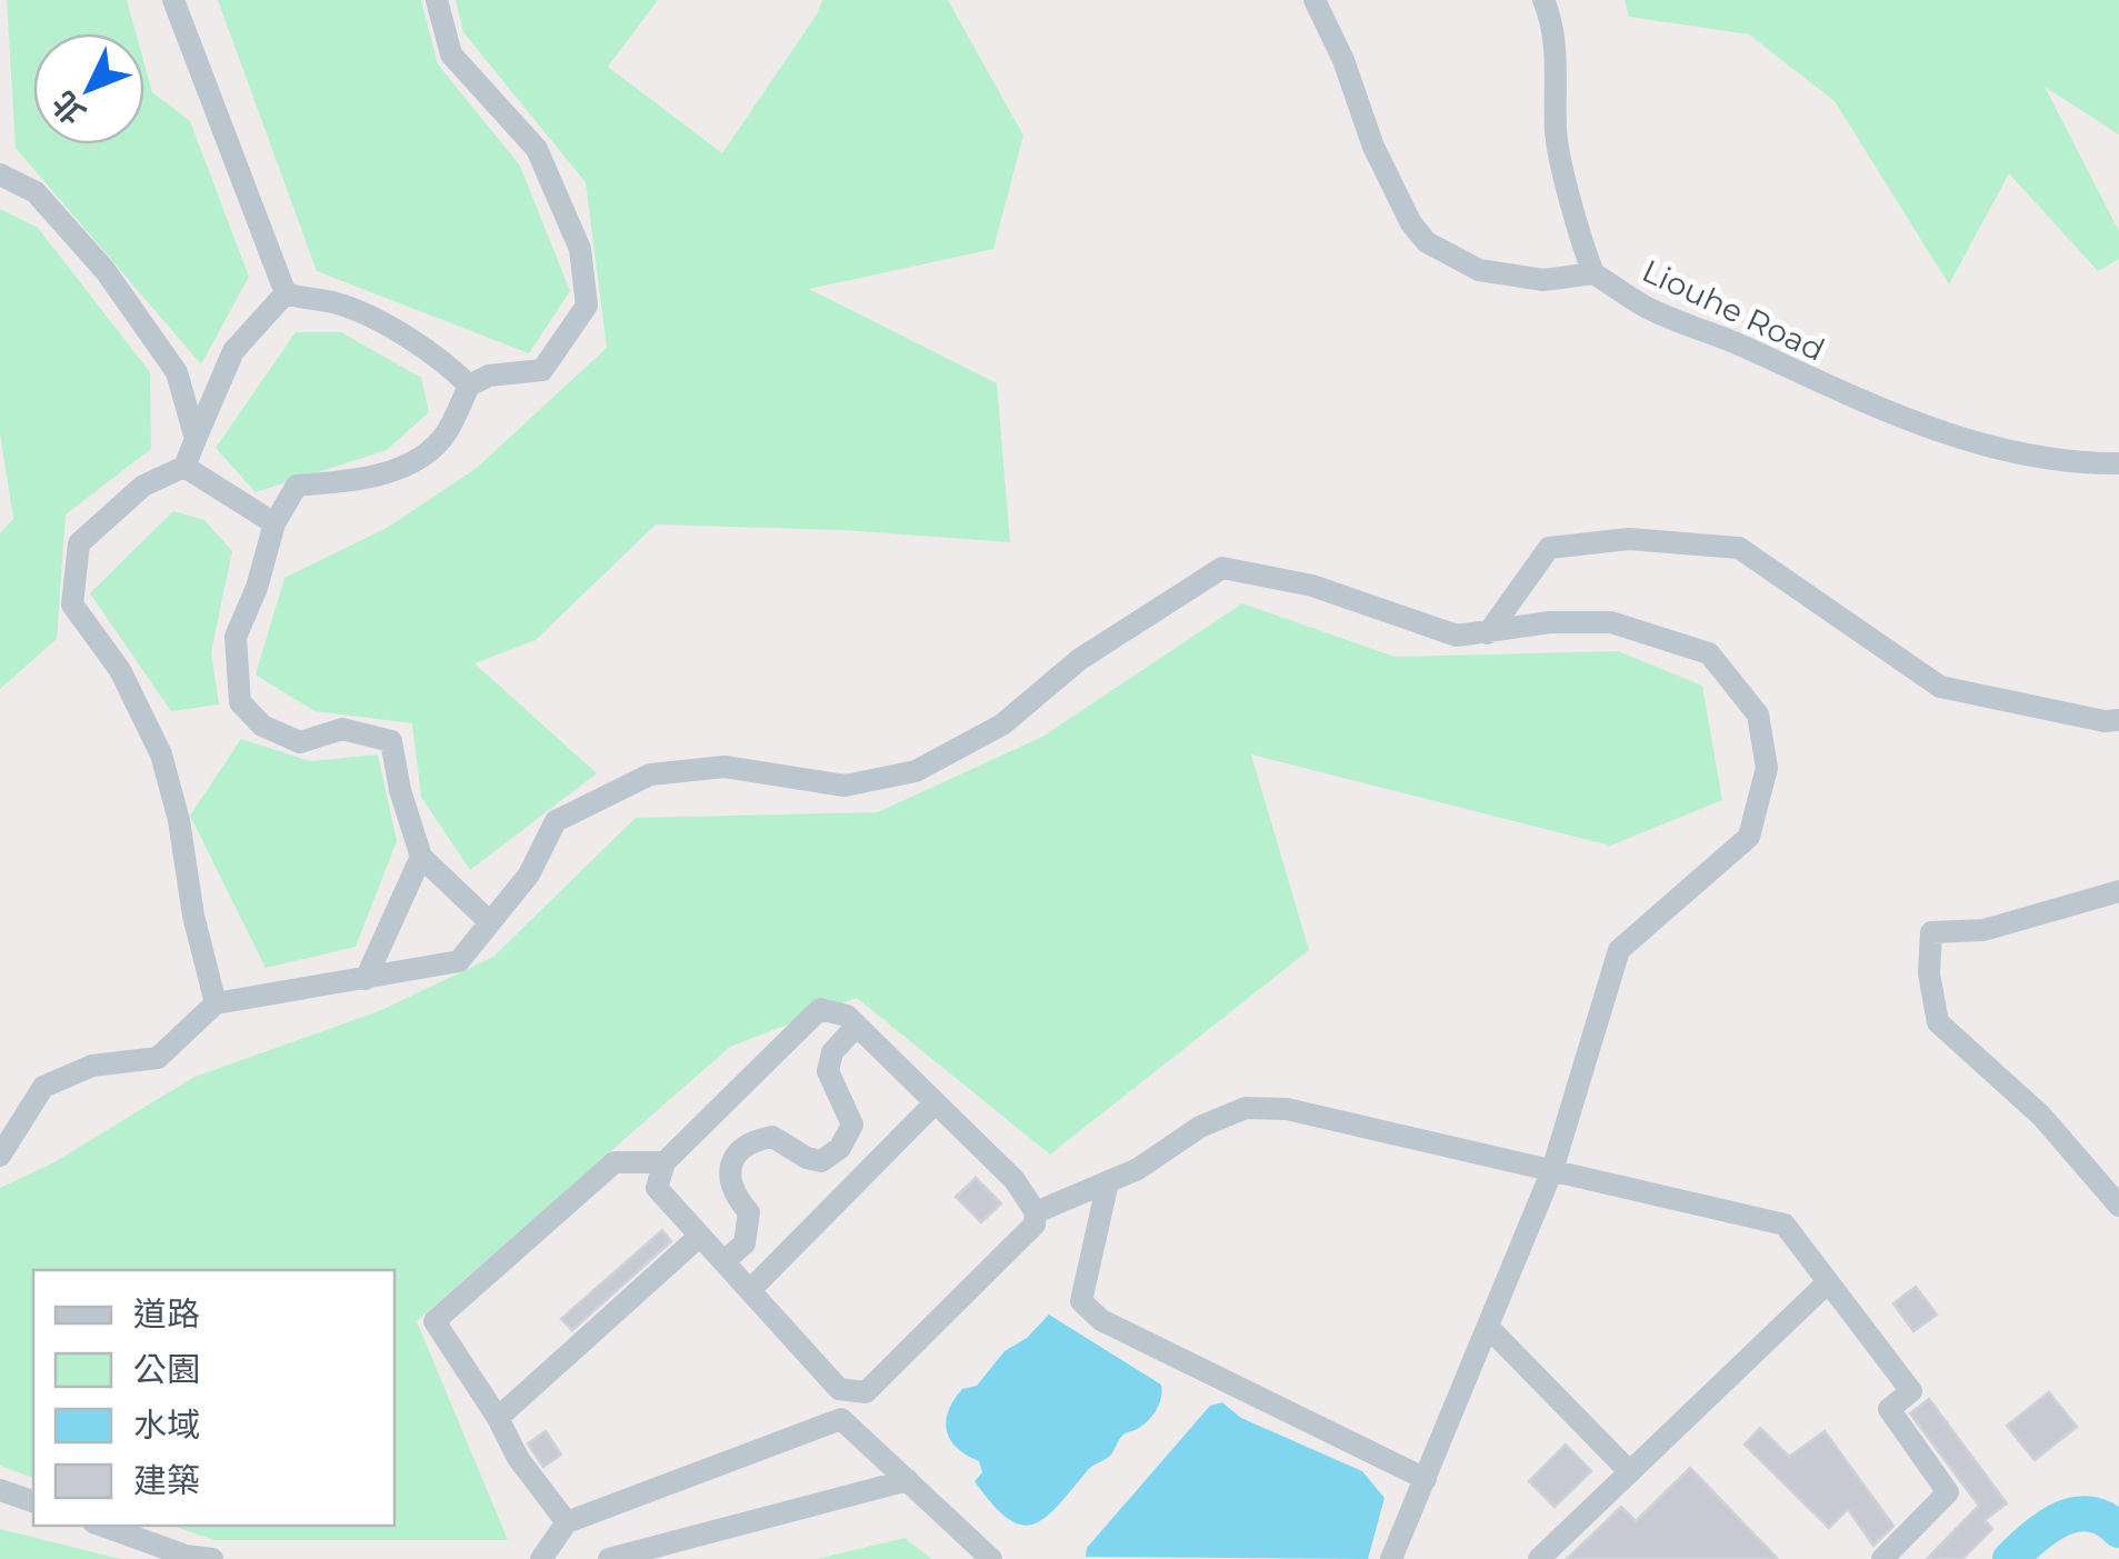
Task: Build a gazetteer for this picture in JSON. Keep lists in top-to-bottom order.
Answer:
{
  "streets": {
    "street": ["Liouhe Road"]
  },
  "legend": [
    "道路",
    "公園",
    "水域",
    "建築"
  ],
  "north": "bottom left"
}
